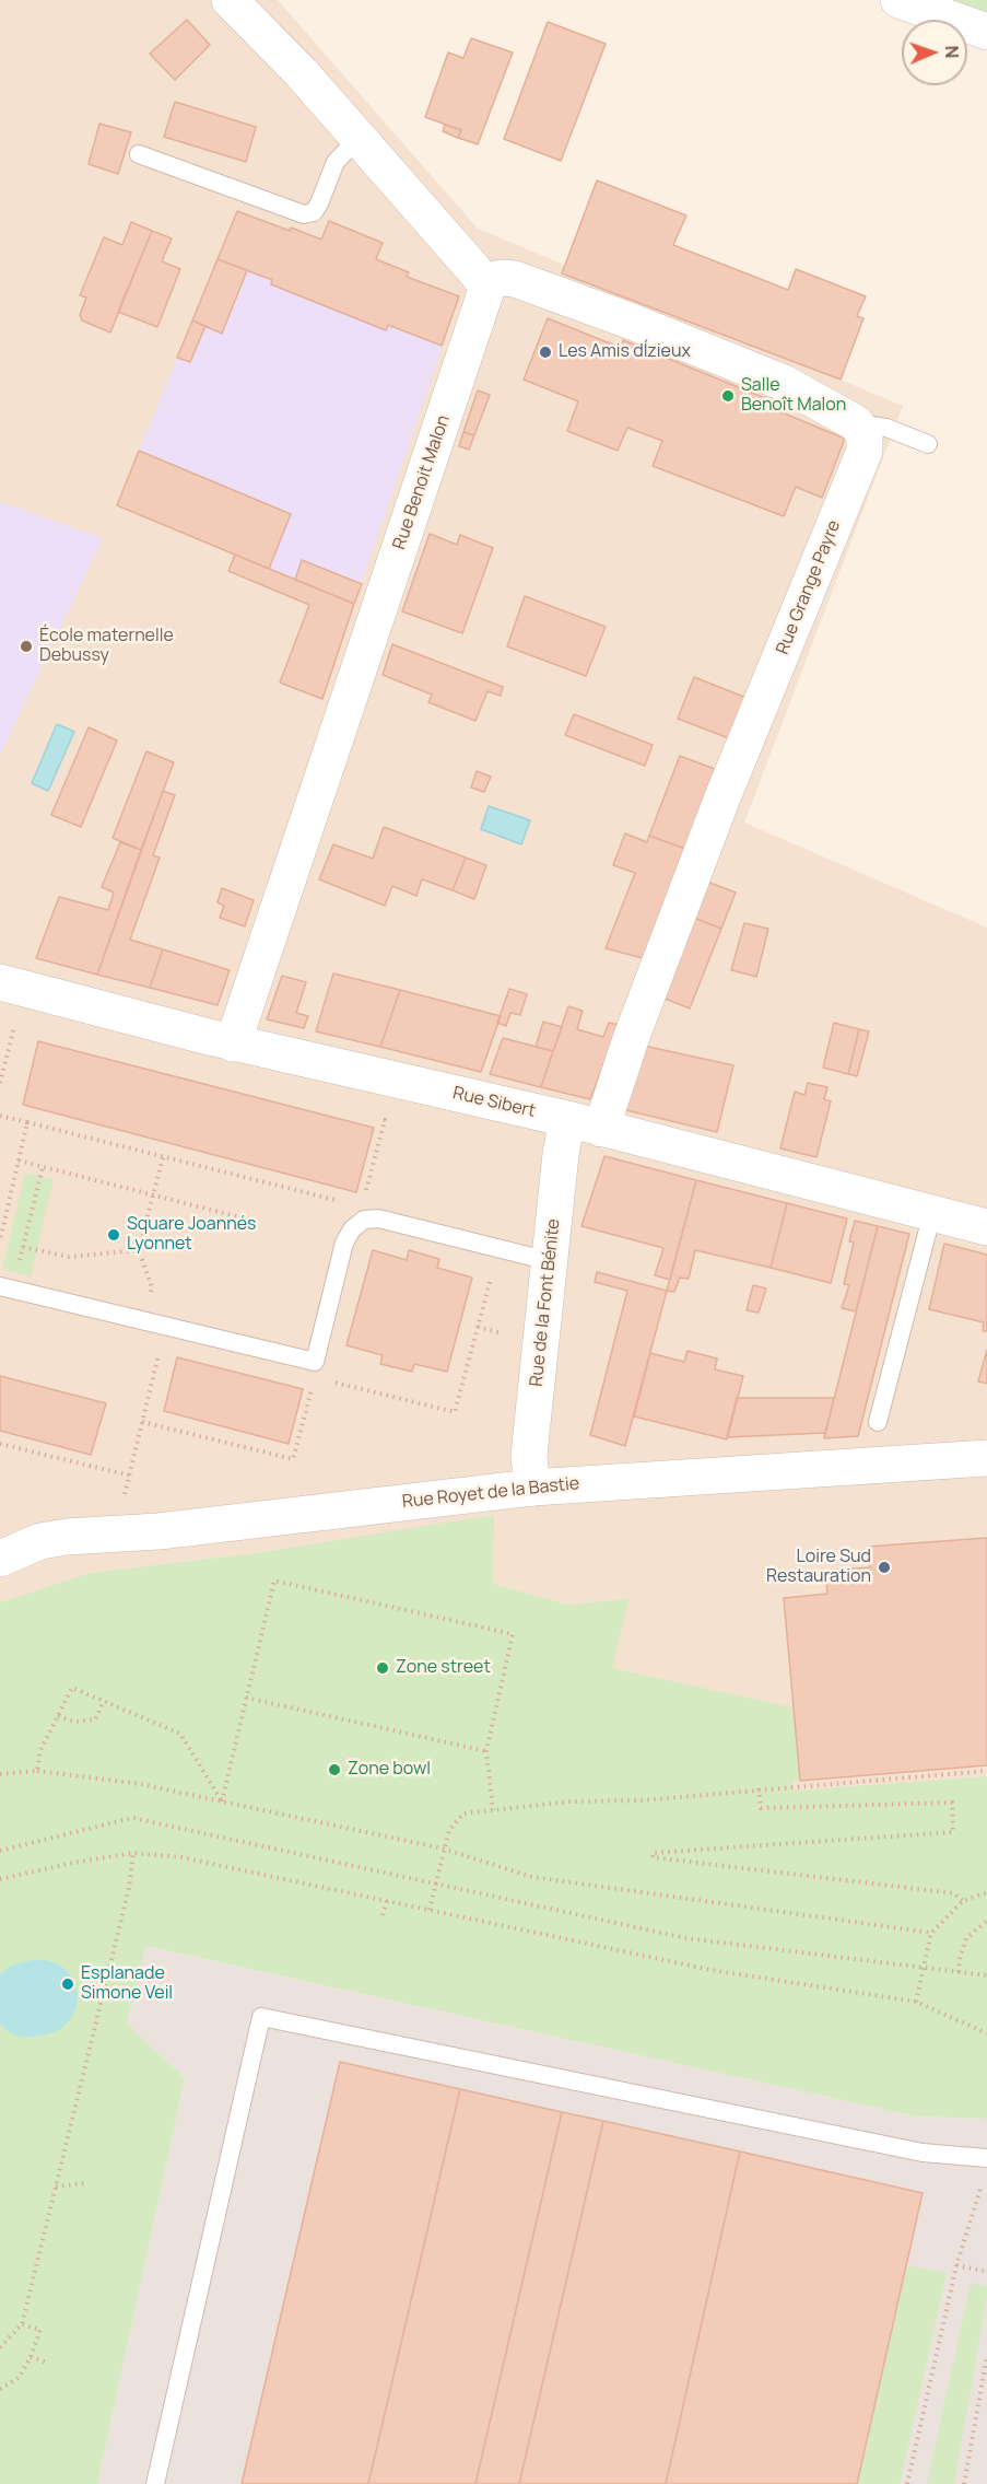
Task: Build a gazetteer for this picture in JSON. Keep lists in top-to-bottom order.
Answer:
{
  "streets": {
    "street": [
      "Rue Benoit Malon",
      "Rue Grange Payre",
      "Rue Sibert",
      "Rue de la Font Bénite",
      "Rue Royet de la Bastie"
    ]
  },
  "crossings": [
    ["Rue Benoit Malon", "Rue Sibert"],
    ["Rue Grange Payre", "Rue Sibert"],
    ["Rue Grange Payre", "Rue de la Font Bénite"],
    ["Rue Sibert", "Rue de la Font Bénite"],
    ["Rue de la Font Bénite", "Rue Royet de la Bastie"]
  ],
  "places": [
    "Les Amis dÍzieux",
    "Salle Benoît Malon",
    "École maternelle Debussy",
    "Square Joannés Lyonnet",
    "Loire Sud Restauration",
    "Zone street",
    "Zone bowl",
    "Esplanade Simone Veil"
  ],
  "north": "right"
}
